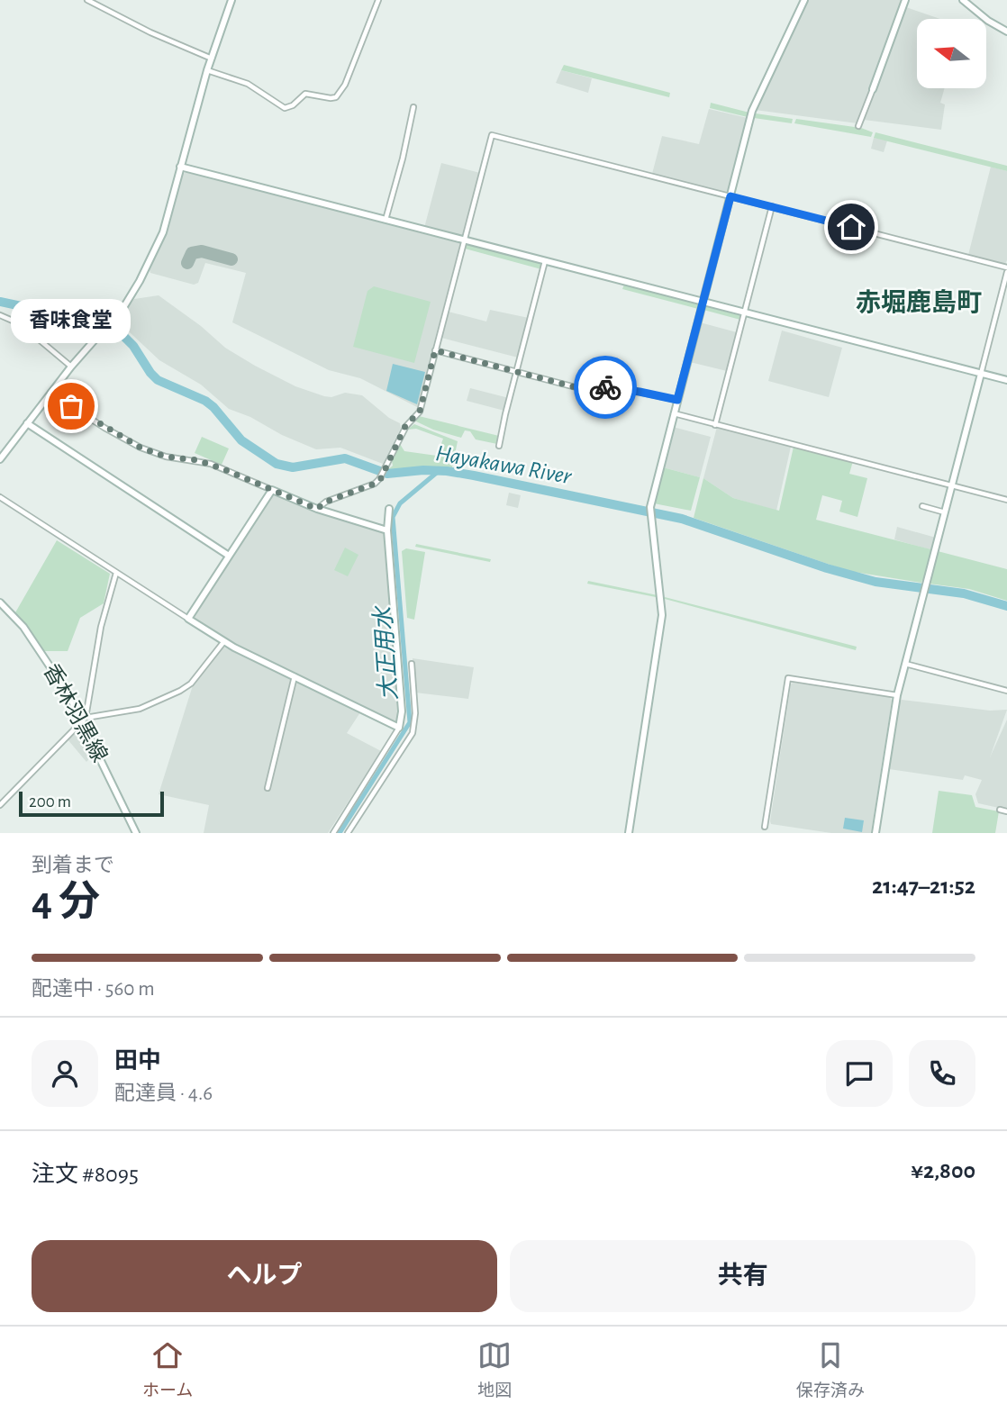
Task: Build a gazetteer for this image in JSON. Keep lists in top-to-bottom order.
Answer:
{
  "streets": {
    "street": ["香林羽黒線"]
  },
  "districts": ["赤堀鹿島町"],
  "water": ["Hayakawa River", "大正用水"],
  "places": ["香味食堂"],
  "scale_bar": "200 m",
  "north": "left",
  "page": {
    "bubble": "香味食堂",
    "scale": "200 m",
    "heading": ["4 分", "到着まで", "21:47–21:52"],
    "panel": [
      "田中",
      "配達員 · 4.6",
      "注文 #8095",
      "¥2,800"
    ],
    "bar": "配達中 · 560 m",
    "buttons": ["ヘルプ", "共有"],
    "tabs": ["ホーム", "地図", "保存済み"]
  }
}
